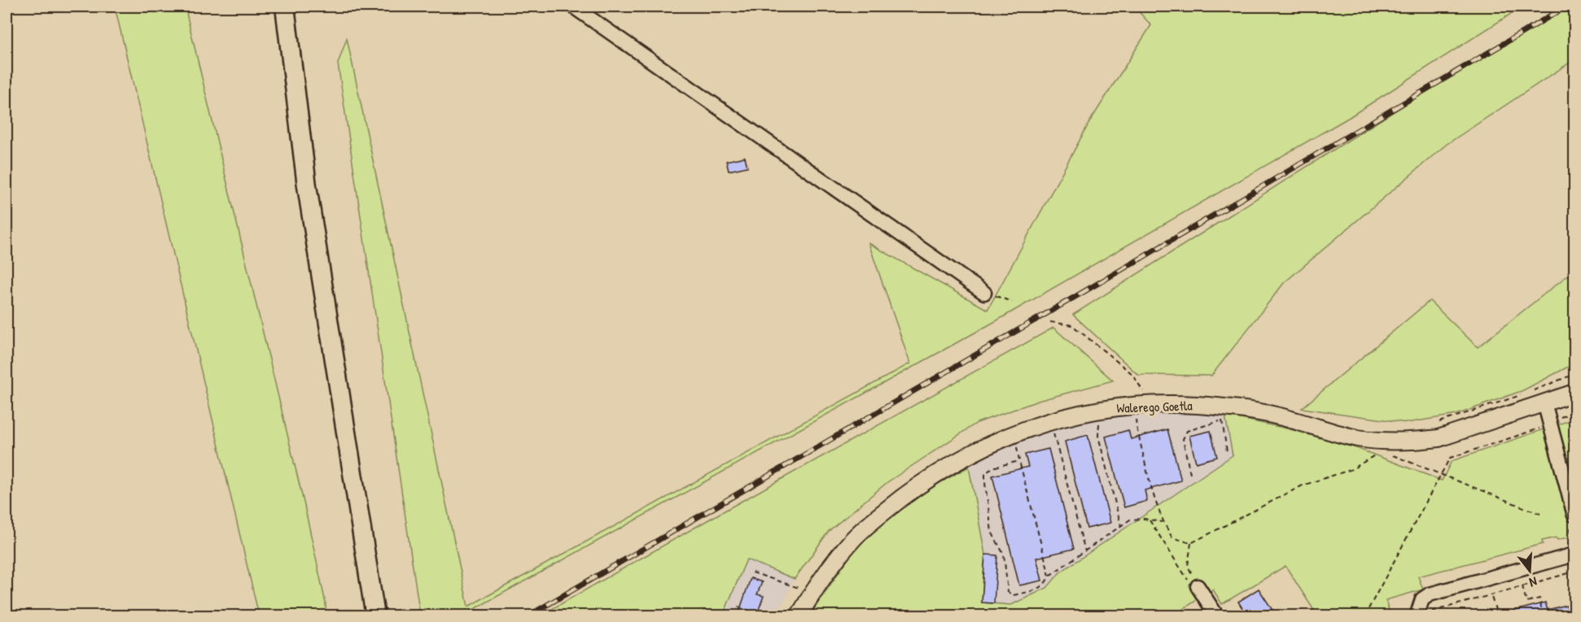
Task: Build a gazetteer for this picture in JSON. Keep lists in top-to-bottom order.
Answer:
{
  "streets": {
    "street": ["Walerego Goetla"]
  },
  "north": "bottom"
}
